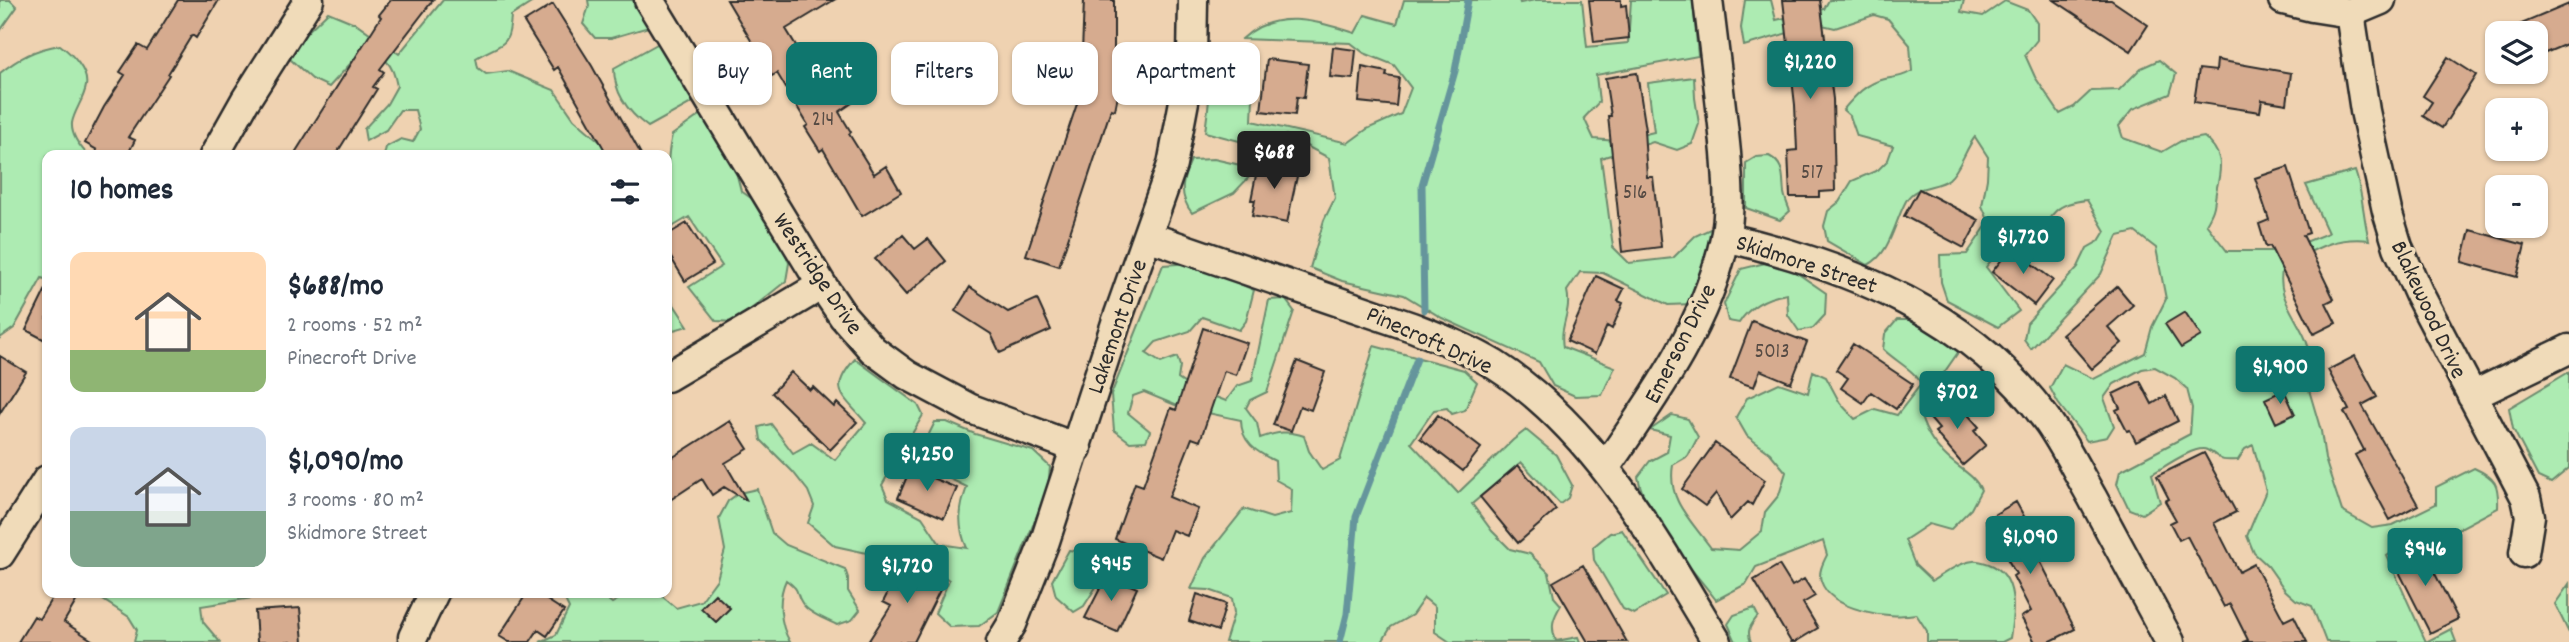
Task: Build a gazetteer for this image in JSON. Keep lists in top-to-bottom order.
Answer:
{
  "streets": {
    "street": [
      "Skidmore Street",
      "Westridge Drive",
      "Blakewood Drive",
      "Lakemont Drive",
      "Pinecroft Drive",
      "Emerson Drive"
    ]
  },
  "crossings": [
    ["Skidmore Street", "Emerson Drive"],
    ["Westridge Drive", "Lakemont Drive"],
    ["Lakemont Drive", "Pinecroft Drive"],
    ["Pinecroft Drive", "Emerson Drive"]
  ],
  "house_numbers": [
    "214",
    "517",
    "516",
    "5013"
  ],
  "page": {
    "map_buttons": ["+", "−"],
    "price": [
      "$1,220",
      "$688",
      "$1,720",
      "$1,900",
      "$702",
      "$1,250",
      "$1,090",
      "$946",
      "$945",
      "$1,720"
    ],
    "chip": [
      "Buy",
      "Rent",
      "Filters",
      "New",
      "Apartment"
    ],
    "heading": "10 homes",
    "list": [
      {
        "name": "$688/mo",
        "note": "2 rooms · 52 m² · Pinecroft Drive"
      },
      {
        "name": "$1,090/mo",
        "note": "3 rooms · 80 m² · Skidmore Street"
      }
    ]
  }
}
